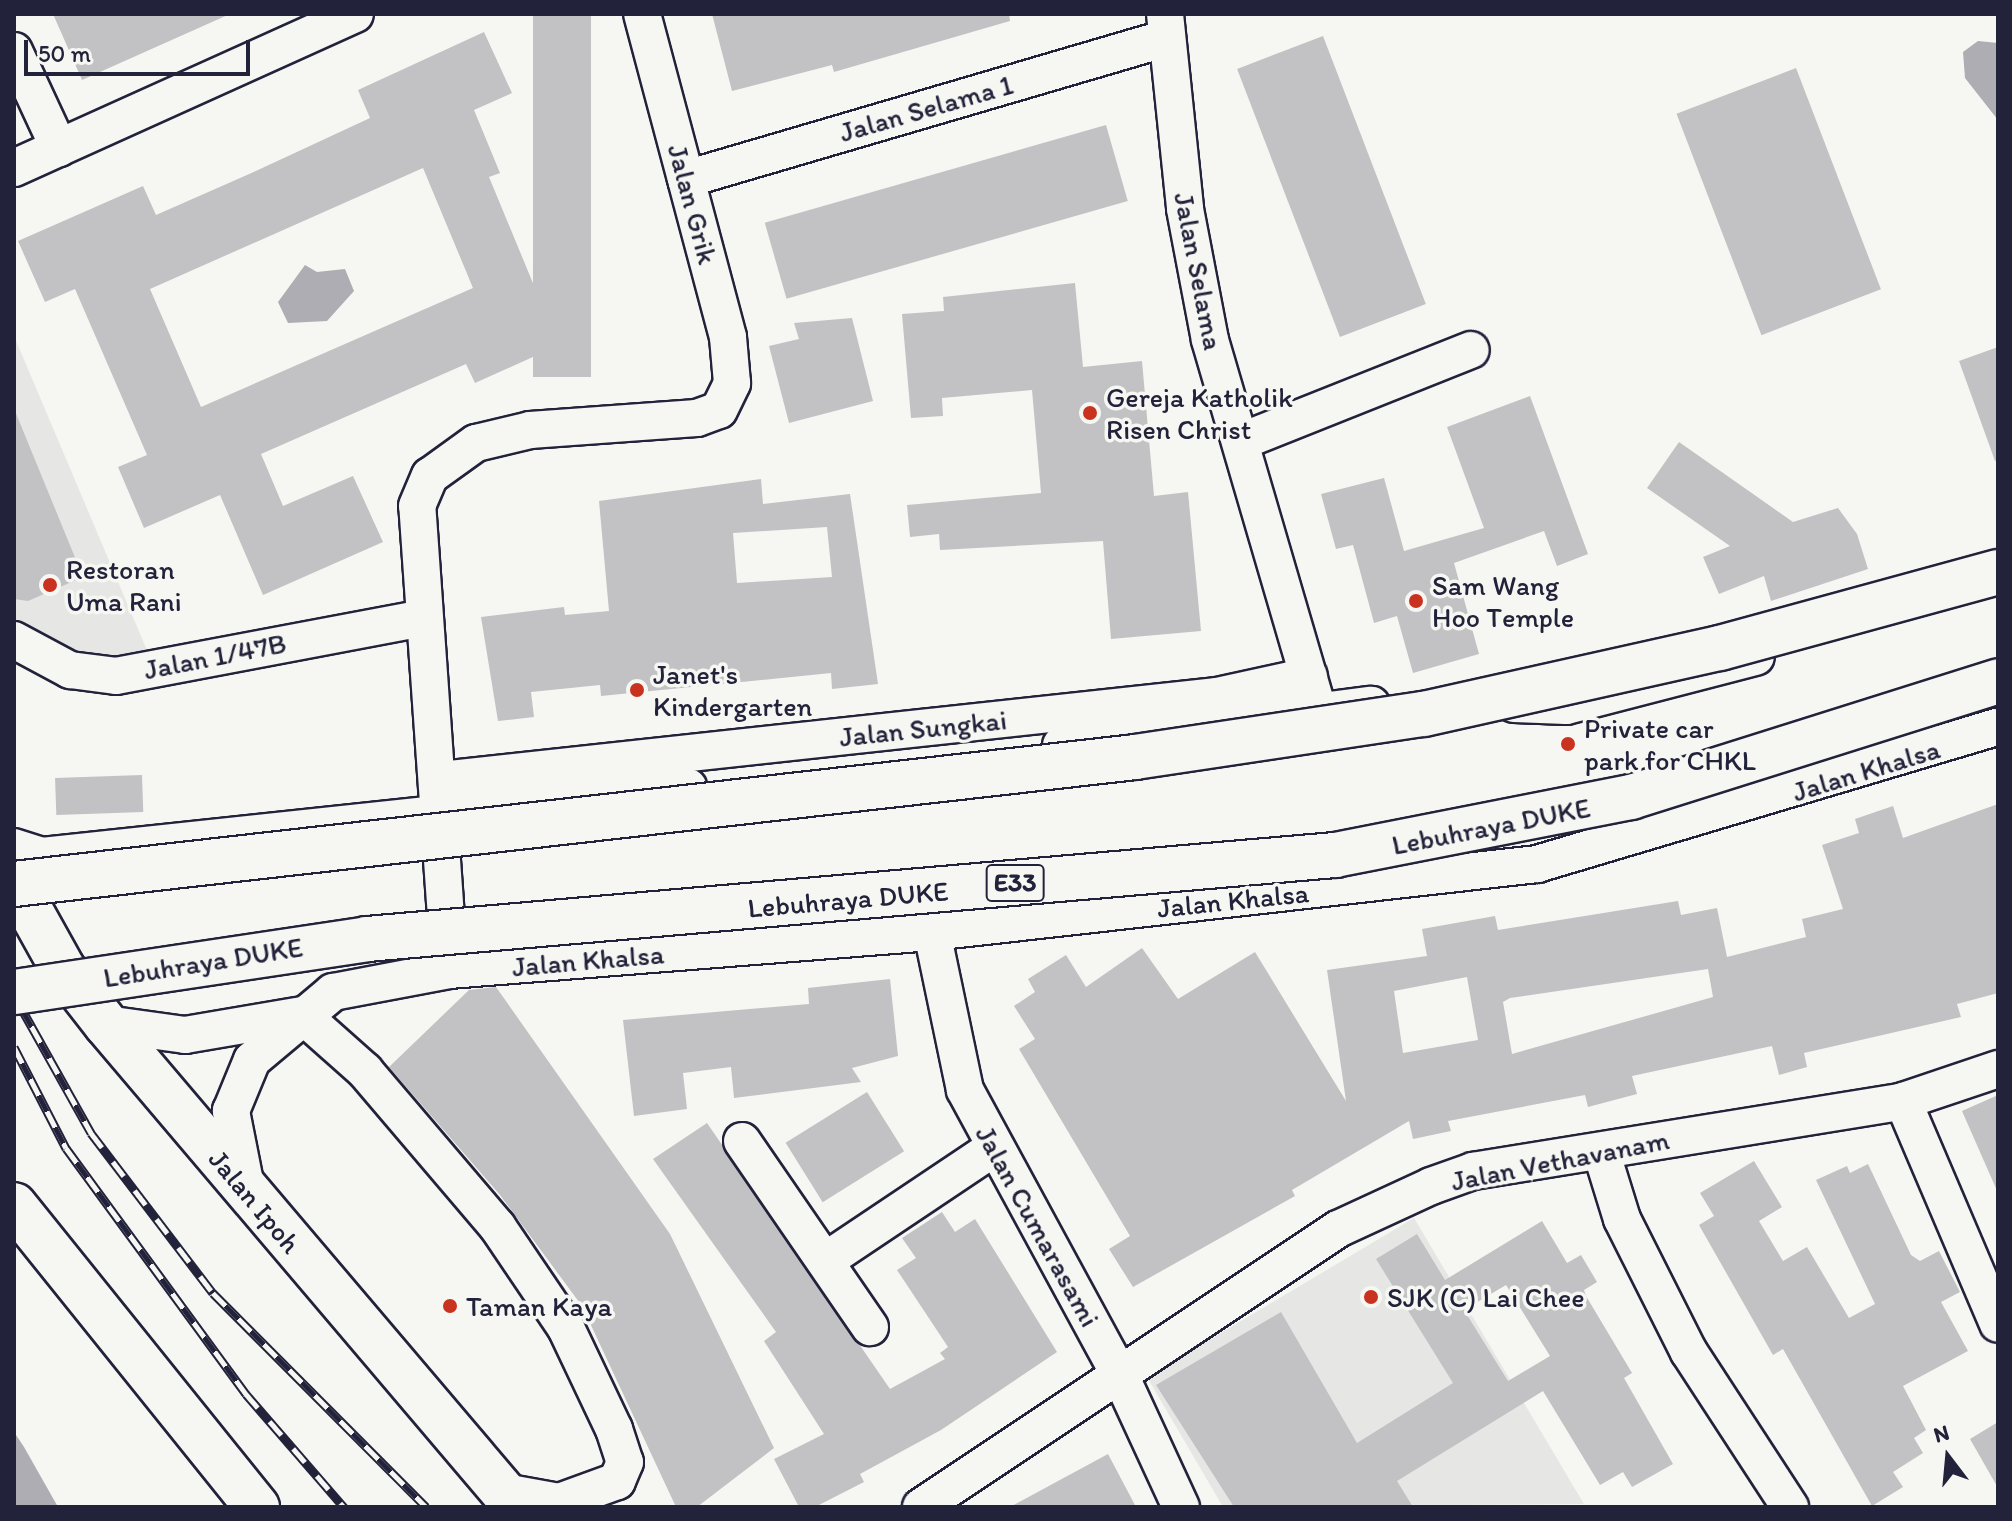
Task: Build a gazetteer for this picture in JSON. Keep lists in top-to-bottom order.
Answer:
{
  "streets": {
    "main road": ["Lebuhraya DUKE", "E33", "Jalan Ipoh"],
    "street": [
      "Jalan Selama 1",
      "Jalan Grik",
      "Jalan Selama",
      "Jalan 1/47B",
      "Jalan Sungkai",
      "Jalan Khalsa",
      "Jalan Vethavanam",
      "Jalan Cumarasami"
    ]
  },
  "crossings": [
    ["Jalan Selama 1", "Jalan Grik"],
    ["Jalan Selama 1", "Jalan Selama"],
    ["Jalan Grik", "Jalan 1/47B"],
    ["Jalan Selama", "Jalan Sungkai"],
    ["Jalan Khalsa", "Jalan Ipoh"],
    ["Jalan Khalsa", "Jalan Cumarasami"],
    ["Jalan Vethavanam", "Jalan Cumarasami"]
  ],
  "places": [
    "Gereja Katholik Risen Christ",
    "Restoran Uma Rani",
    "Sam Wang Hoo Temple",
    "Janet's Kindergarten",
    "Private car park for CHKL",
    "SJK (C) Lai Chee",
    "Taman Kaya"
  ],
  "scale_bar": "50 m",
  "north": "top"
}
